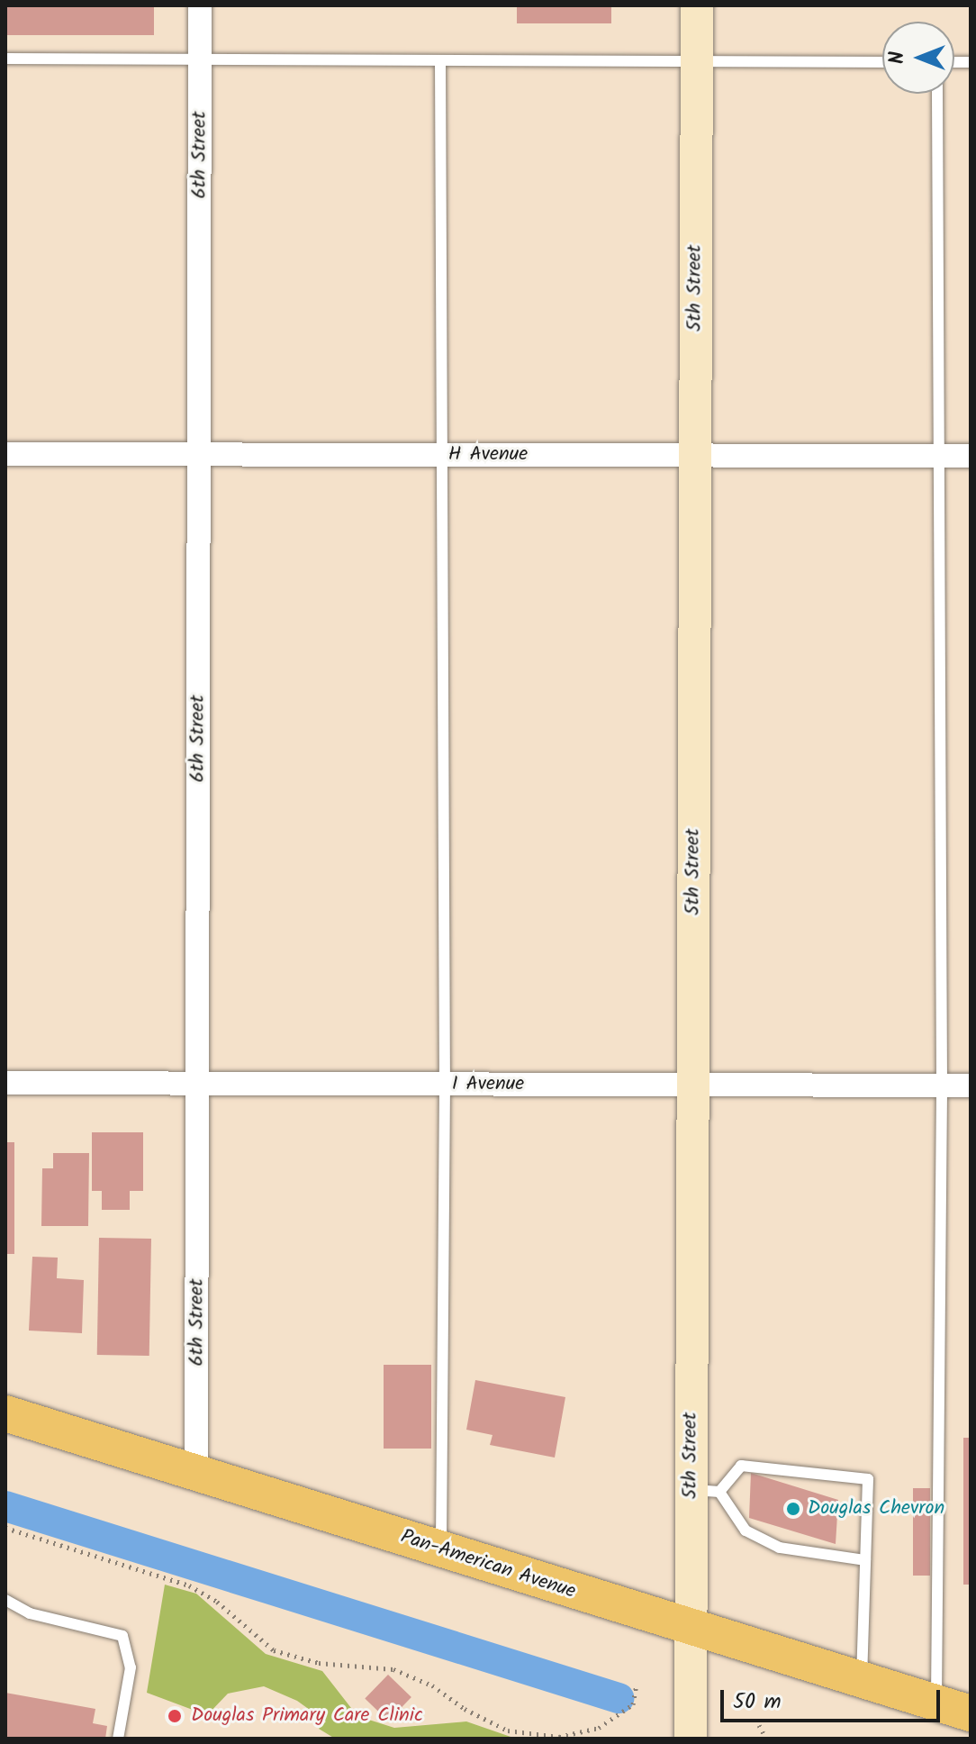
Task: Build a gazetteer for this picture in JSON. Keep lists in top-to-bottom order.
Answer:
{
  "streets": {
    "main road": ["Pan-American Avenue"],
    "street": [
      "6th Street",
      "5th Street",
      "H Avenue",
      "I Avenue"
    ]
  },
  "crossings": [
    ["6th Street", "H Avenue"],
    ["6th Street", "I Avenue"],
    ["6th Street", "Pan-American Avenue"],
    ["5th Street", "H Avenue"],
    ["5th Street", "I Avenue"],
    ["5th Street", "Pan-American Avenue"]
  ],
  "places": ["Douglas Chevron", "Douglas Primary Care Clinic"],
  "scale_bar": "50 m",
  "north": "left"
}
